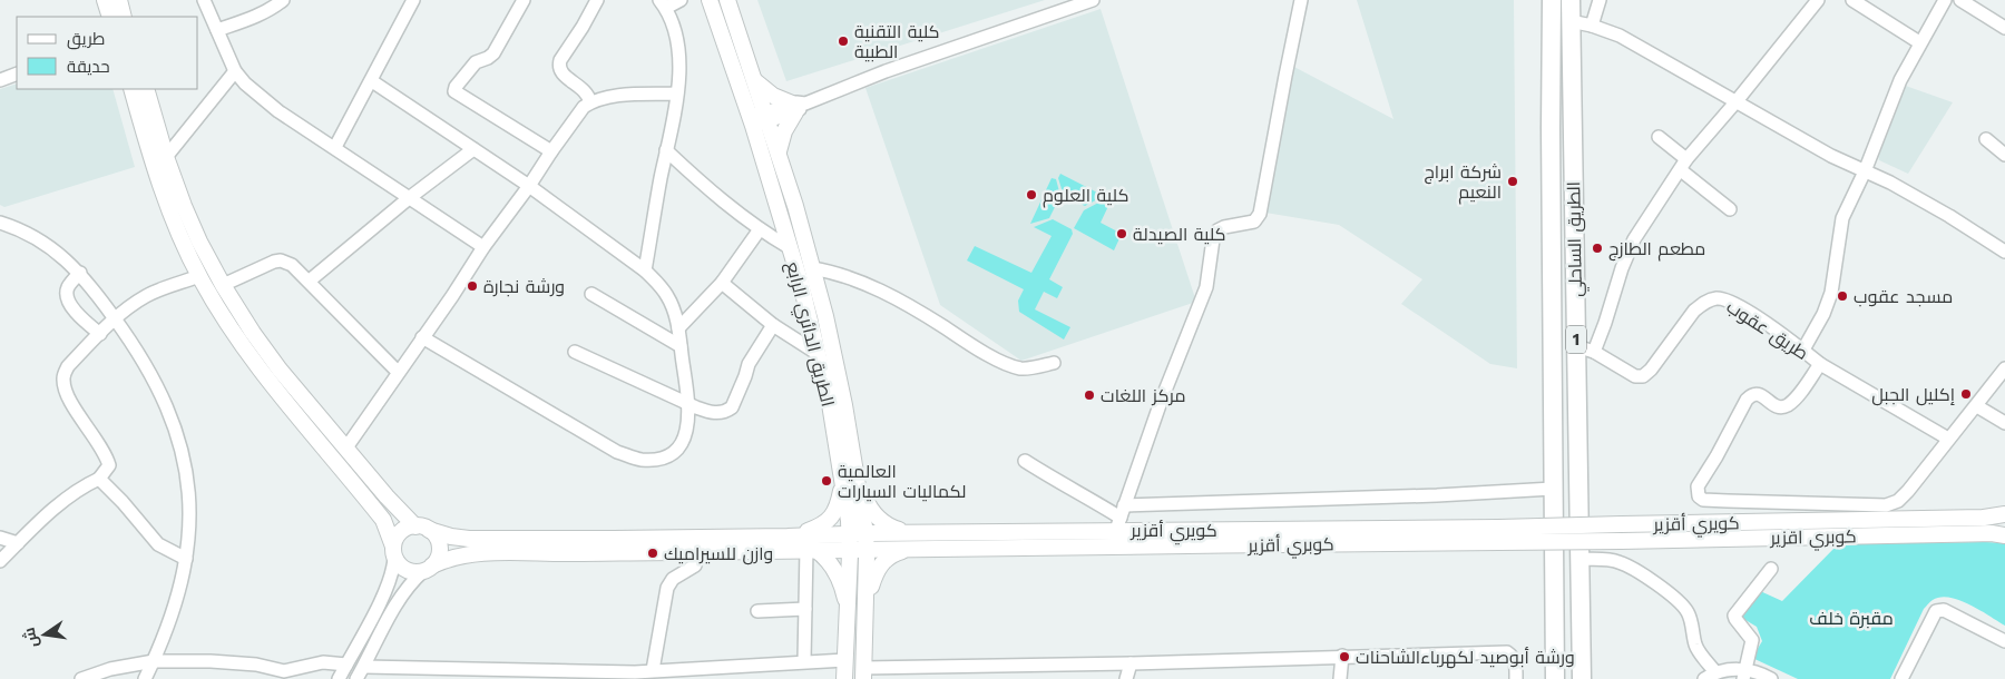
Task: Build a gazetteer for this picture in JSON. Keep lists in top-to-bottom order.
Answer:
{
  "streets": {
    "highway": ["الطريق الساحلي", "1"],
    "main road": [
      "الطريق الدائري الرابع",
      "كويري أقزير",
      "كوبري اقزير",
      "كوبري أقزير"
    ],
    "street": ["طريق عقوب"]
  },
  "crossings": [
    ["الطريق الساحلي", "طريق عقوب"],
    ["الطريق الدائري الرابع", "كوبري أقزير"],
    ["كويري أقزير", "كوبري اقزير"],
    ["كويري أقزير", "كوبري أقزير"],
    ["كوبري اقزير", "كوبري أقزير"]
  ],
  "parks": ["مقبرة خلف"],
  "places": [
    "كلية التقنية الطبية",
    "شركة ابراج النعيم",
    "كلية العلوم",
    "كلية الصيدلة",
    "مطعم الطازج",
    "ورشة نجارة",
    "مسجد عقوب",
    "إكليل الجبل",
    "مركز اللغات",
    "العالمية لكماليات السيارات",
    "وازن للسيراميك",
    "ورشة أبوصيد لكهرباءالشاحنات"
  ],
  "legend": ["طريق", "حديقة"],
  "north": "left"
}
